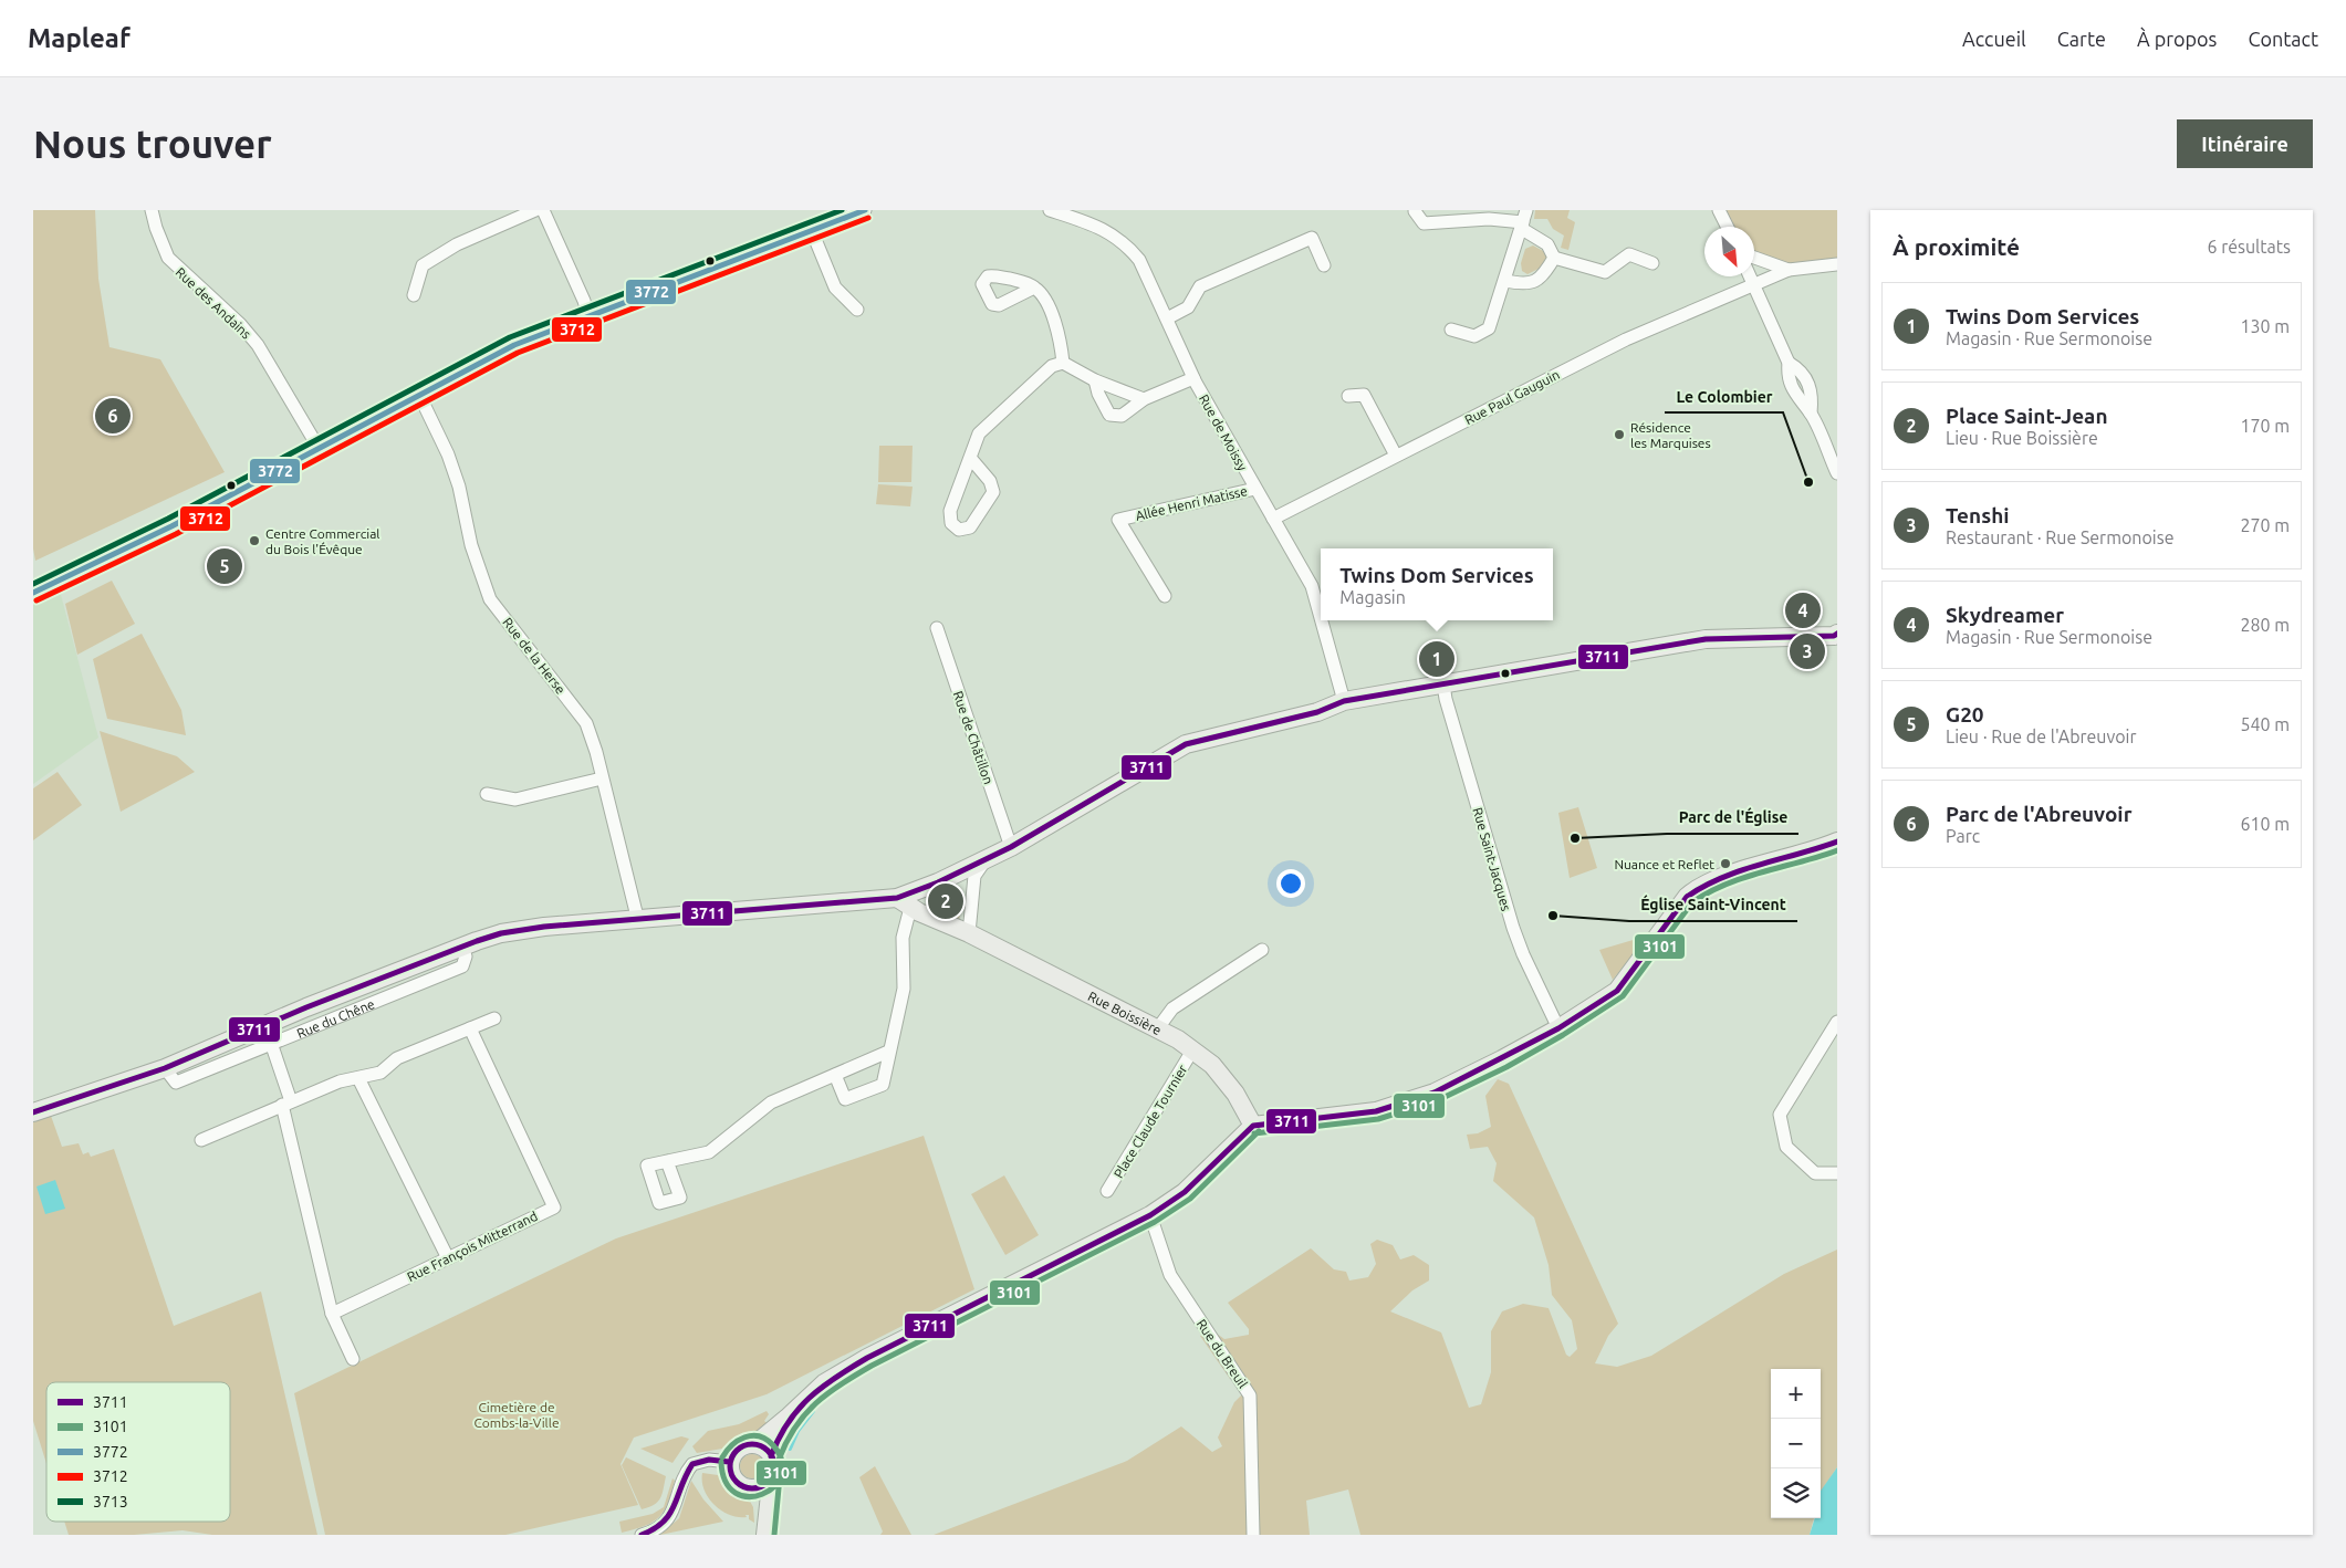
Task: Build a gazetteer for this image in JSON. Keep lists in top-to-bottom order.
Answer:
{
  "streets": {
    "street": [
      "Rue des Andains",
      "Rue Paul Gauguin",
      "Rue de Moissy",
      "Allée Henri Matisse",
      "Rue de la Herse",
      "Rue de Châtillon",
      "Rue Saint-Jacques",
      "Rue Boissière",
      "Rue du Chêne",
      "Place Claude Tournier",
      "Rue François Mitterrand",
      "Rue du Breuil"
    ]
  },
  "crossings": [
    ["Rue Paul Gauguin", "Rue de Moissy"],
    ["Rue de Moissy", "Allée Henri Matisse"],
    ["Rue de Moissy", "Rue du Chêne"],
    ["Rue de la Herse", "Rue du Chêne"],
    ["Rue de Châtillon", "Rue du Chêne"],
    ["Rue Saint-Jacques", "Rue du Chêne"],
    ["Rue Boissière", "Rue du Chêne"],
    ["Rue Boissière", "Place Claude Tournier"]
  ],
  "parks": ["Cimetière de Combs-la-Ville"],
  "places": [
    "Résidence les Marquises",
    "Le Colombier",
    "Centre Commercial du Bois l'Évêque",
    "Parc de l'Église",
    "Nuance et Reflet",
    "Église Saint-Vincent"
  ],
  "lines": [
    "transit line 3772",
    "transit line 3713",
    "transit line 3712",
    "transit line 3711",
    "transit line 3101"
  ],
  "legend": [
    "3711",
    "3101",
    "3772",
    "3712",
    "3713"
  ],
  "north": "bottom right",
  "page": {
    "header": "Mapleaf",
    "nav": [
      "Accueil",
      "Carte",
      "À propos",
      "Contact"
    ],
    "buttons": "Itinéraire",
    "title": "Nous trouver",
    "heading": ["À proximité", "6 résultats"],
    "list": [
      {
        "mark": "1",
        "name": "Twins Dom Services",
        "note": "Magasin · Rue Sermonoise",
        "value": "130 m"
      },
      {
        "mark": "2",
        "name": "Place Saint-Jean",
        "note": "Lieu · Rue Boissière",
        "value": "170 m"
      },
      {
        "mark": "3",
        "name": "Tenshi",
        "note": "Restaurant · Rue Sermonoise",
        "value": "270 m"
      },
      {
        "mark": "4",
        "name": "Skydreamer",
        "note": "Magasin · Rue Sermonoise",
        "value": "280 m"
      },
      {
        "mark": "5",
        "name": "G20",
        "note": "Lieu · Rue de l'Abreuvoir",
        "value": "540 m"
      },
      {
        "mark": "6",
        "name": "Parc de l'Abreuvoir",
        "note": "Parc",
        "value": "610 m"
      }
    ],
    "pins": [
      "6",
      "5",
      "4",
      "3",
      "1",
      "2"
    ],
    "popup": ["Twins Dom Services", "Magasin"],
    "map_buttons": ["+", "−"]
  }
}
